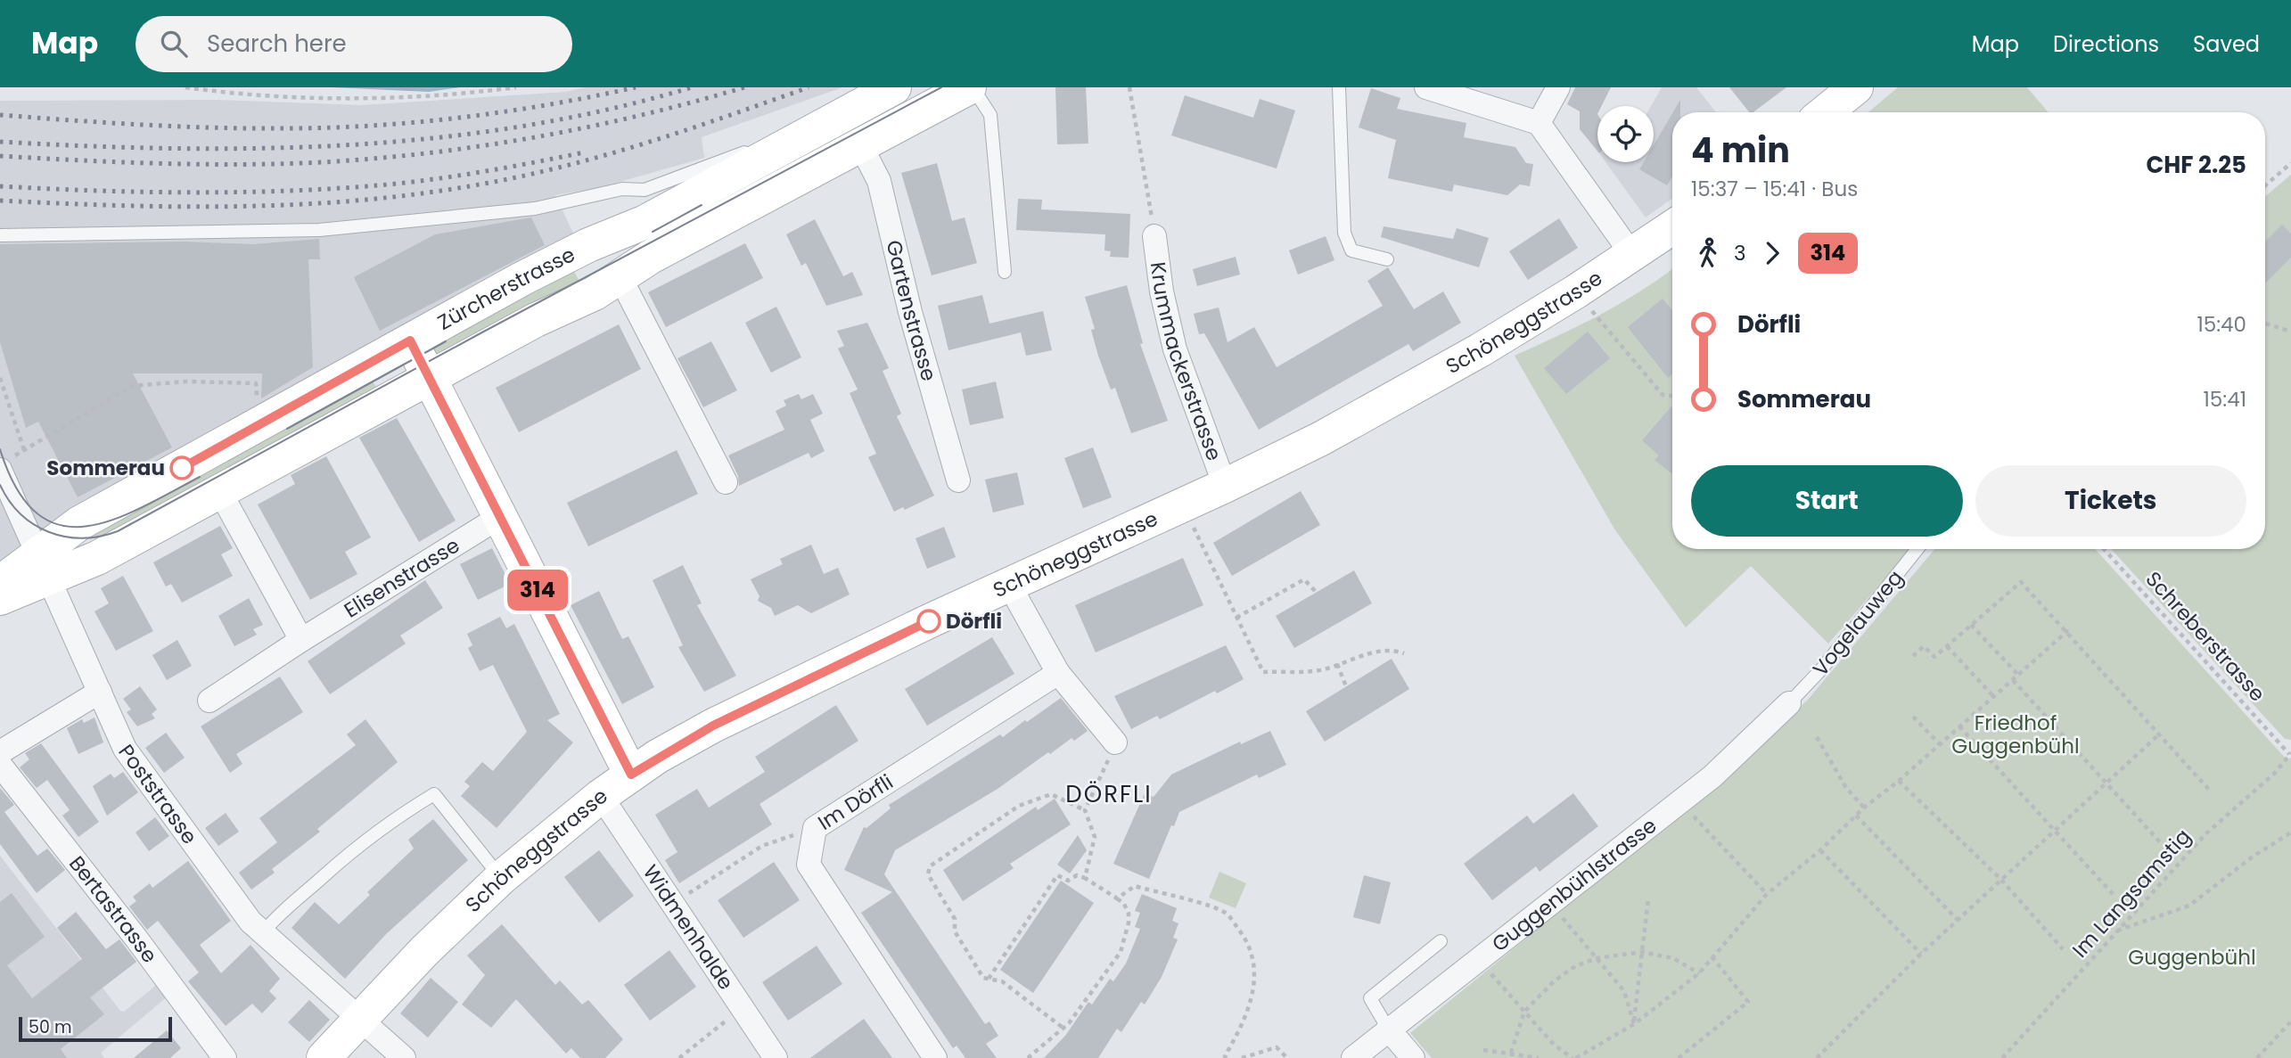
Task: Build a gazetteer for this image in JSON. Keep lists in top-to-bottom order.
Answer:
{
  "streets": {
    "main road": ["Zürcherstrasse", "Schöneggstrasse"],
    "street": [
      "Gartenstrasse",
      "Krummackerstrasse",
      "Elisenstrasse",
      "Poststrasse",
      "Im Dörfli",
      "Guggenbühlstrasse",
      "Bertastrasse",
      "Widmenhalde"
    ],
    "lane": ["Vogelauweg"],
    "path": ["Schreberstrasse", "Im Langsamstig"]
  },
  "crossings": [
    ["Zürcherstrasse", "Gartenstrasse"],
    ["Zürcherstrasse", "Poststrasse"],
    ["Schöneggstrasse", "Krummackerstrasse"],
    ["Schöneggstrasse", "Poststrasse"],
    ["Schöneggstrasse", "Widmenhalde"],
    ["Vogelauweg", "Guggenbühlstrasse"],
    ["Schreberstrasse", "Im Langsamstig"]
  ],
  "districts": ["DÖRFLI"],
  "parks": ["Friedhof Guggenbühl", "Guggenbühl"],
  "places": ["Sommerau", "Dörfli"],
  "lines": ["bus line 314"],
  "scale_bar": "50 m",
  "page": {
    "header": "Map",
    "search": "Search here",
    "nav": ["Map", "Directions", "Saved"],
    "on_map": "314",
    "heading": ["4 min", "15:37 – 15:41 · Bus", "CHF 2.25"],
    "legs": ["3", "314"],
    "list": [
      {
        "name": "Dörfli",
        "value": "15:40"
      },
      {
        "name": "Sommerau",
        "value": "15:41"
      }
    ],
    "buttons": ["Start", "Tickets"],
    "scale": "50 m"
  }
}
